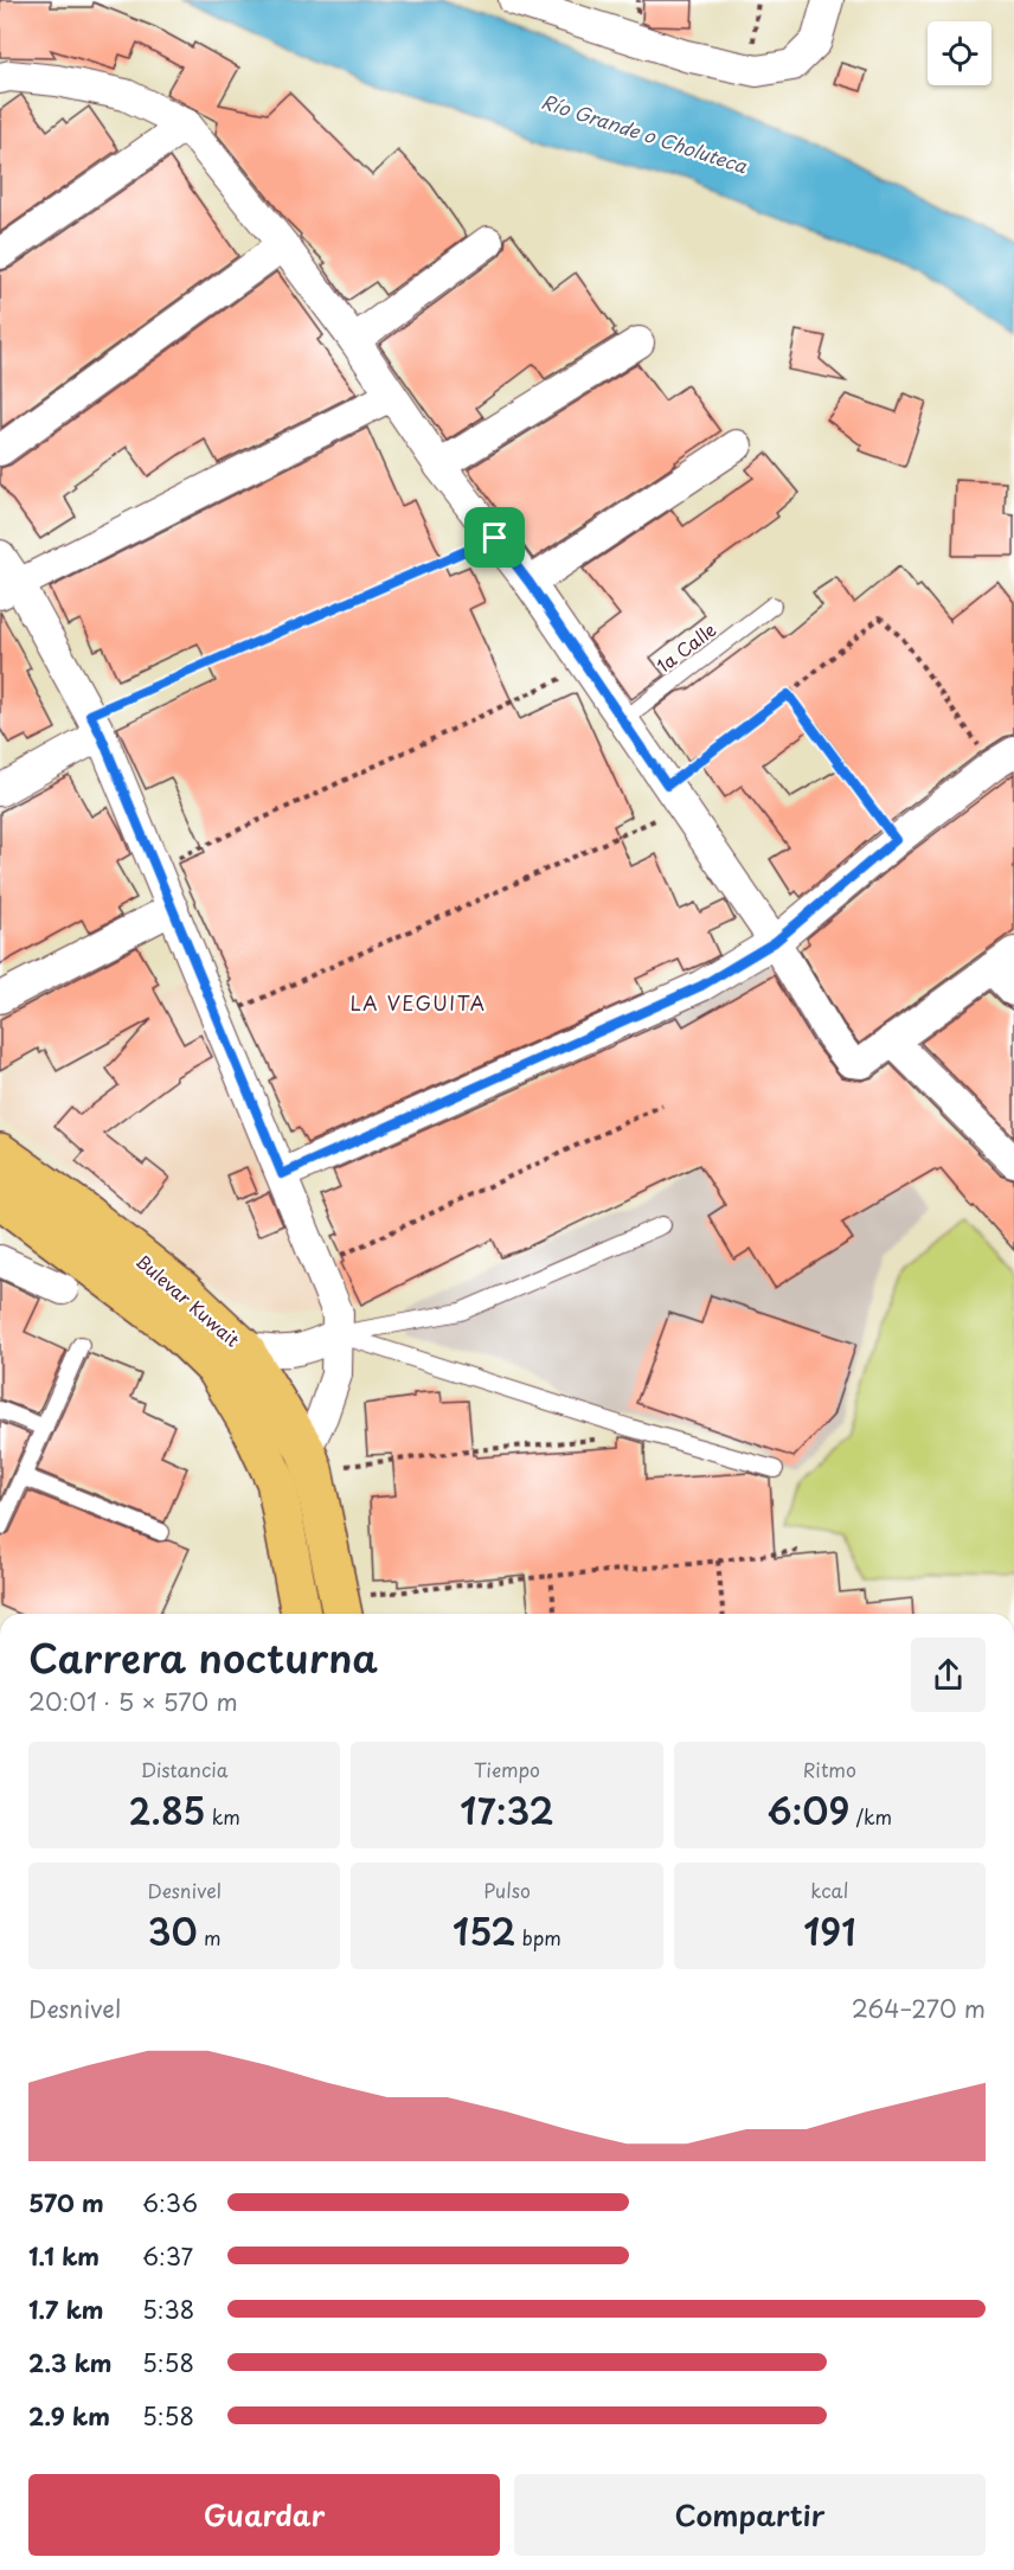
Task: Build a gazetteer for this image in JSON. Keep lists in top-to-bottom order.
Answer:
{
  "streets": {
    "main road": ["Bulevar Kuwait"],
    "lane": ["1a Calle"]
  },
  "districts": ["LA VEGUITA"],
  "water": ["Río Grande o Choluteca"],
  "page": {
    "heading": ["Carrera nocturna", "20:01 · 5 × 570 m"],
    "stats": [
      ["Distancia", "2.85 km"],
      ["Tiempo", "17:32"],
      ["Ritmo", "6:09 /km"],
      ["Desnivel", "30 m"],
      ["Pulso", "152 bpm"],
      ["kcal", "191"]
    ],
    "chart": ["Desnivel", "264–270 m"],
    "list": [
      {
        "name": "570 m",
        "note": "6:36"
      },
      {
        "name": "1.1 km",
        "note": "6:37"
      },
      {
        "name": "1.7 km",
        "note": "5:38"
      },
      {
        "name": "2.3 km",
        "note": "5:58"
      },
      {
        "name": "2.9 km",
        "note": "5:58"
      }
    ],
    "buttons": ["Guardar", "Compartir"]
  }
}
